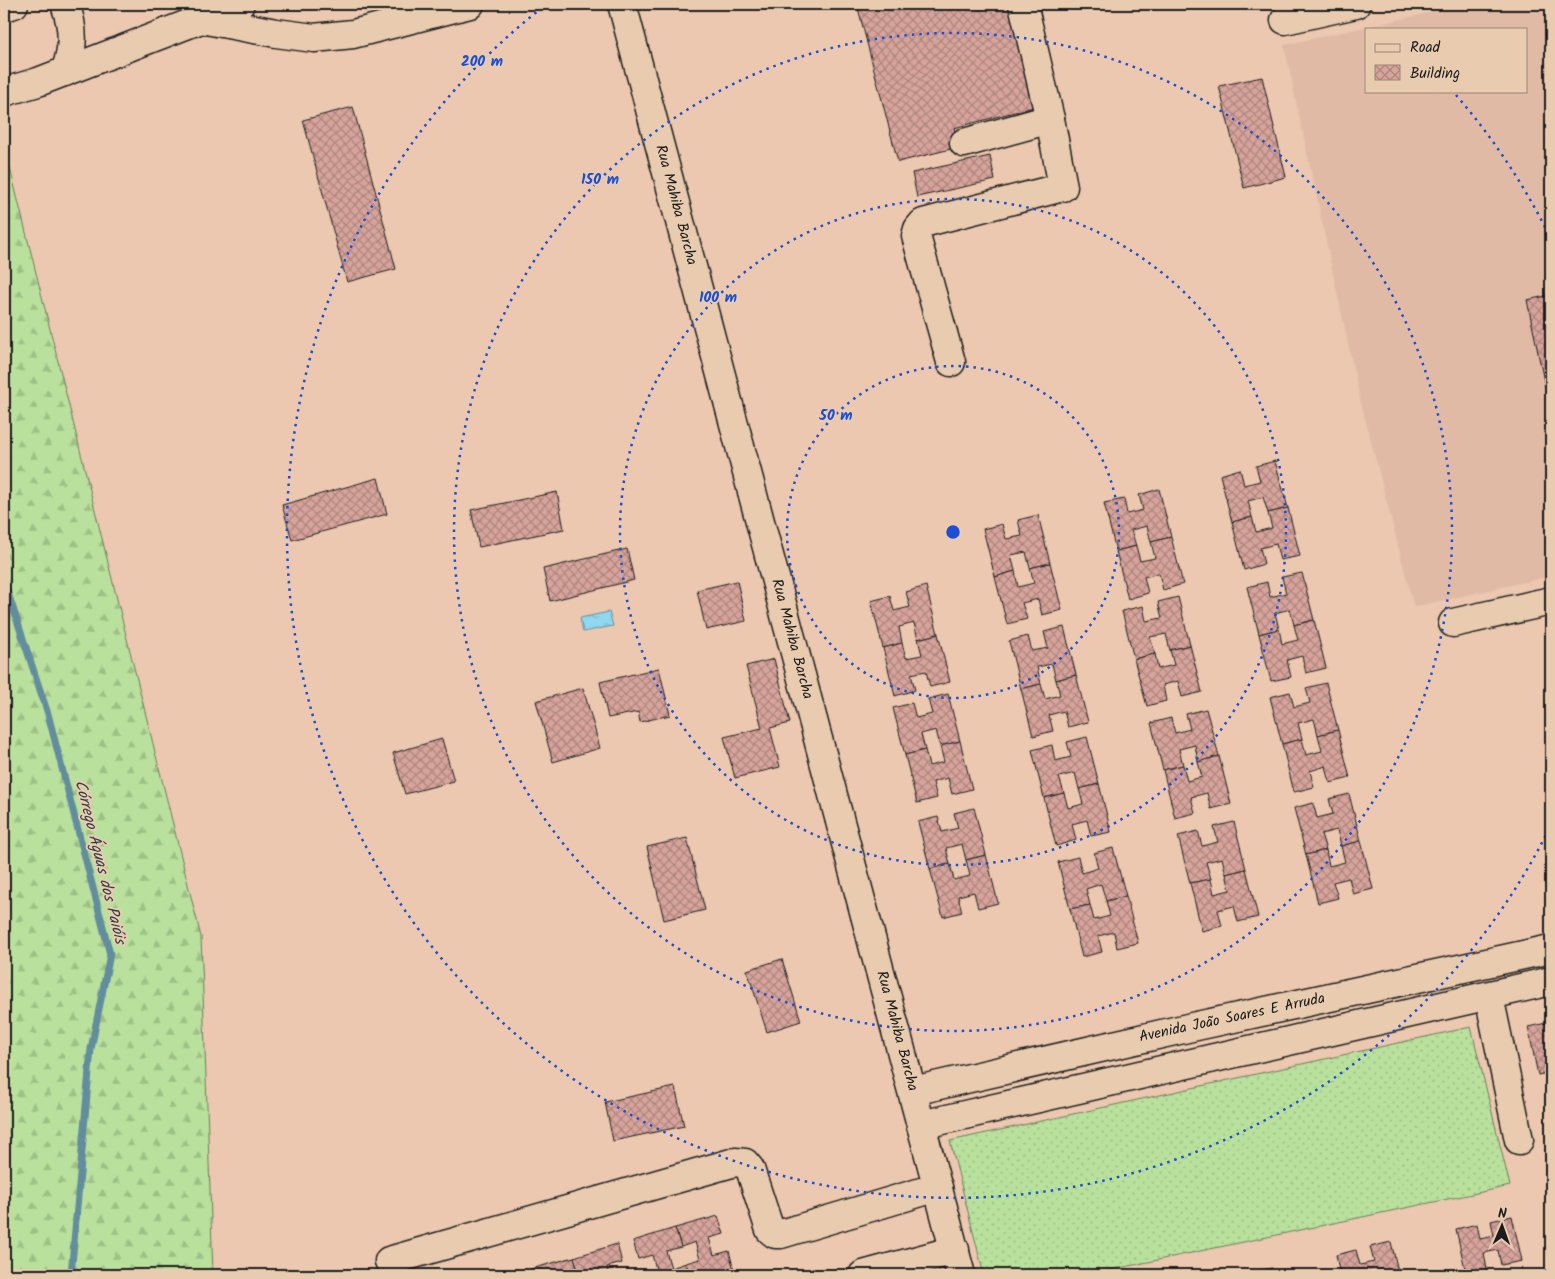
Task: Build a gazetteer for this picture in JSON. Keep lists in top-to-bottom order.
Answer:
{
  "streets": {
    "street": ["Rua Mahiba Barcha", "Avenida João Soares E Arruda"]
  },
  "crossings": [
    ["Rua Mahiba Barcha", "Avenida João Soares E Arruda"]
  ],
  "water": ["Córrego Águas dos Paióis"],
  "legend": ["Road", "Building"],
  "north": "top",
  "rings": [
    "200 m",
    "150 m",
    "100 m",
    "50 m"
  ]
}
